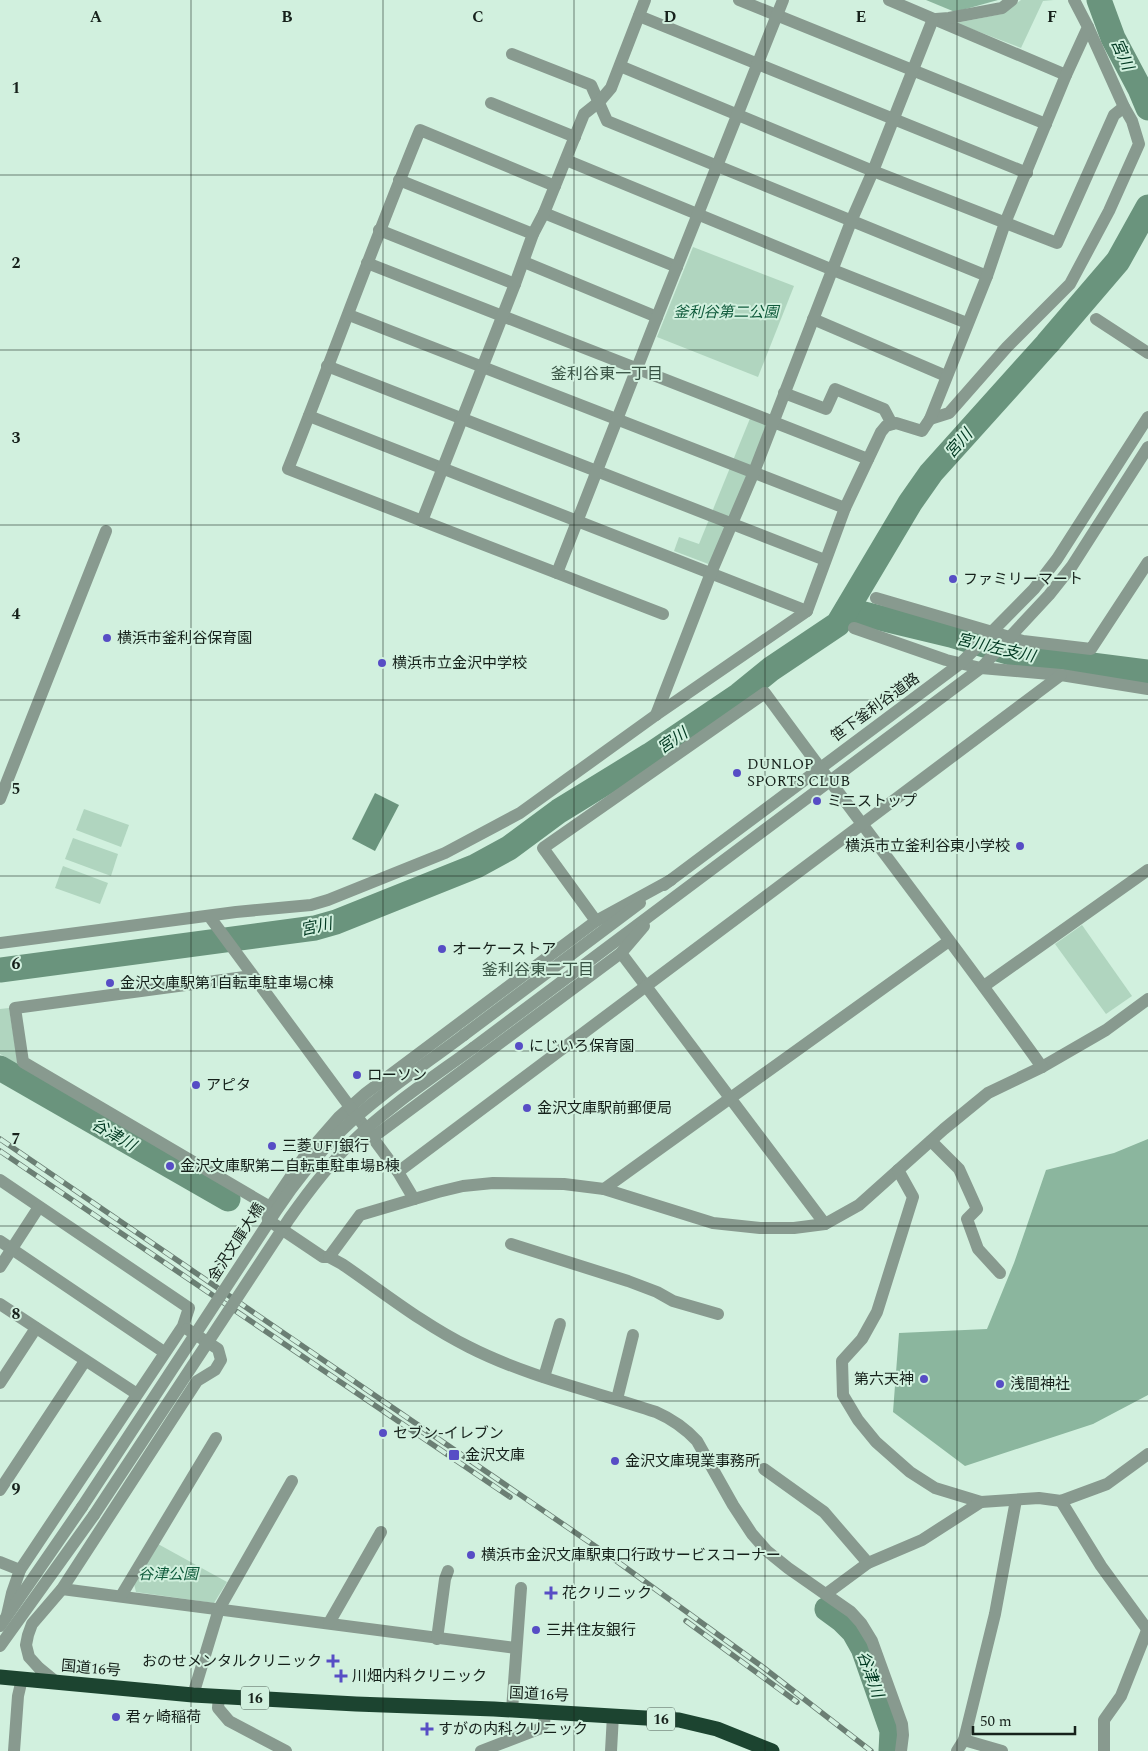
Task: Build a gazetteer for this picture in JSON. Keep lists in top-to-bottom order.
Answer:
{
  "streets": {
    "highway": ["国道16号", "16"],
    "street": ["笹下釜利谷道路", "金沢文庫大橋"]
  },
  "crossings": [
    ["笹下釜利谷道路", "金沢文庫大橋"]
  ],
  "districts": ["釜利谷東一丁目", "釜利谷東二丁目"],
  "water": ["宮川", "宮川左支川", "谷津川"],
  "parks": ["釜利谷第二公園", "谷津公園"],
  "places": {
    "other": [
      "ファミリーマート",
      "横浜市釜利谷保育園",
      "横浜市立金沢中学校",
      "DUNLOP SPORTS CLUB",
      "ミニストップ",
      "横浜市立釜利谷東小学校",
      "オーケーストア",
      "金沢文庫駅第1自転車駐車場C棟",
      "にじいろ保育園",
      "ローソン",
      "アピタ",
      "金沢文庫駅前郵便局",
      "三菱UFJ銀行",
      "金沢文庫駅第二自転車駐車場B棟",
      "第六天神",
      "浅間神社",
      "セブン-イレブン",
      "金沢文庫現業事務所",
      "横浜市金沢文庫駅東口行政サービスコーナー",
      "三井住友銀行",
      "君ヶ崎稲荷"
    ],
    "transit": ["金沢文庫"],
    "health": [
      "花クリニック",
      "おのせメンタルクリニック",
      "川畑内科クリニック",
      "すがの内科クリニック"
    ]
  },
  "scale_bar": "50 m",
  "grid": {
    "columns": [
      "A",
      "B",
      "C",
      "D",
      "E",
      "F"
    ],
    "rows": [
      "1",
      "2",
      "3",
      "4",
      "5",
      "6",
      "7",
      "8",
      "9"
    ]
  }
}
